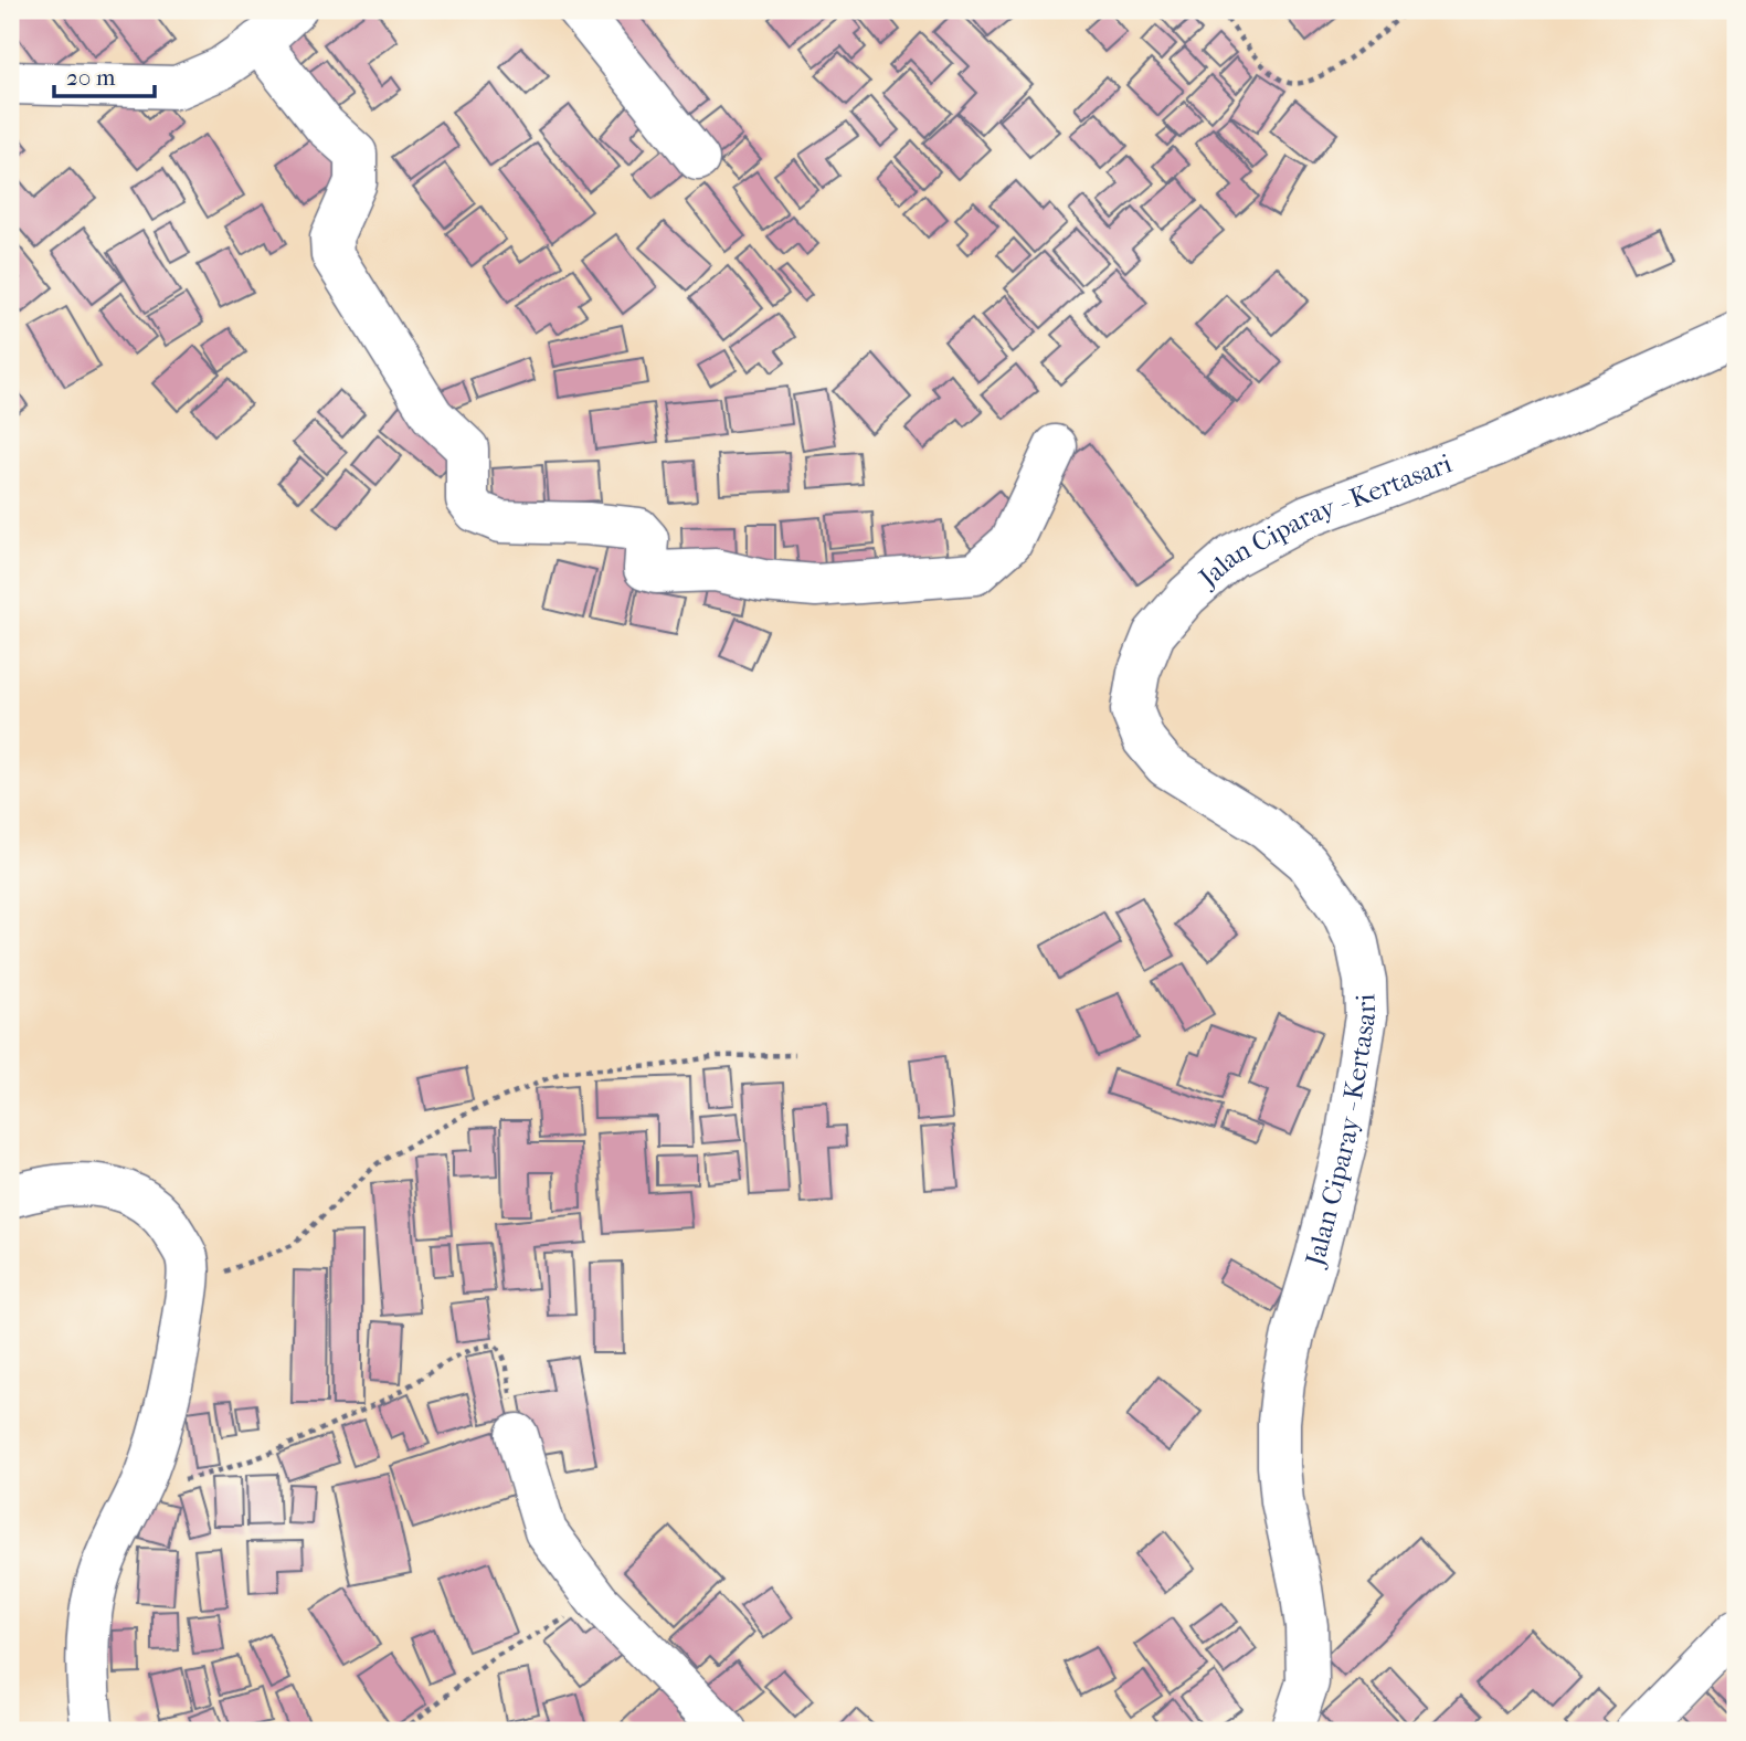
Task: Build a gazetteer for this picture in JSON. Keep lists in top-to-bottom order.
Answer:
{
  "streets": {
    "street": ["Jalan Ciparay - Kertasari"]
  },
  "scale_bar": "20 m"
}
